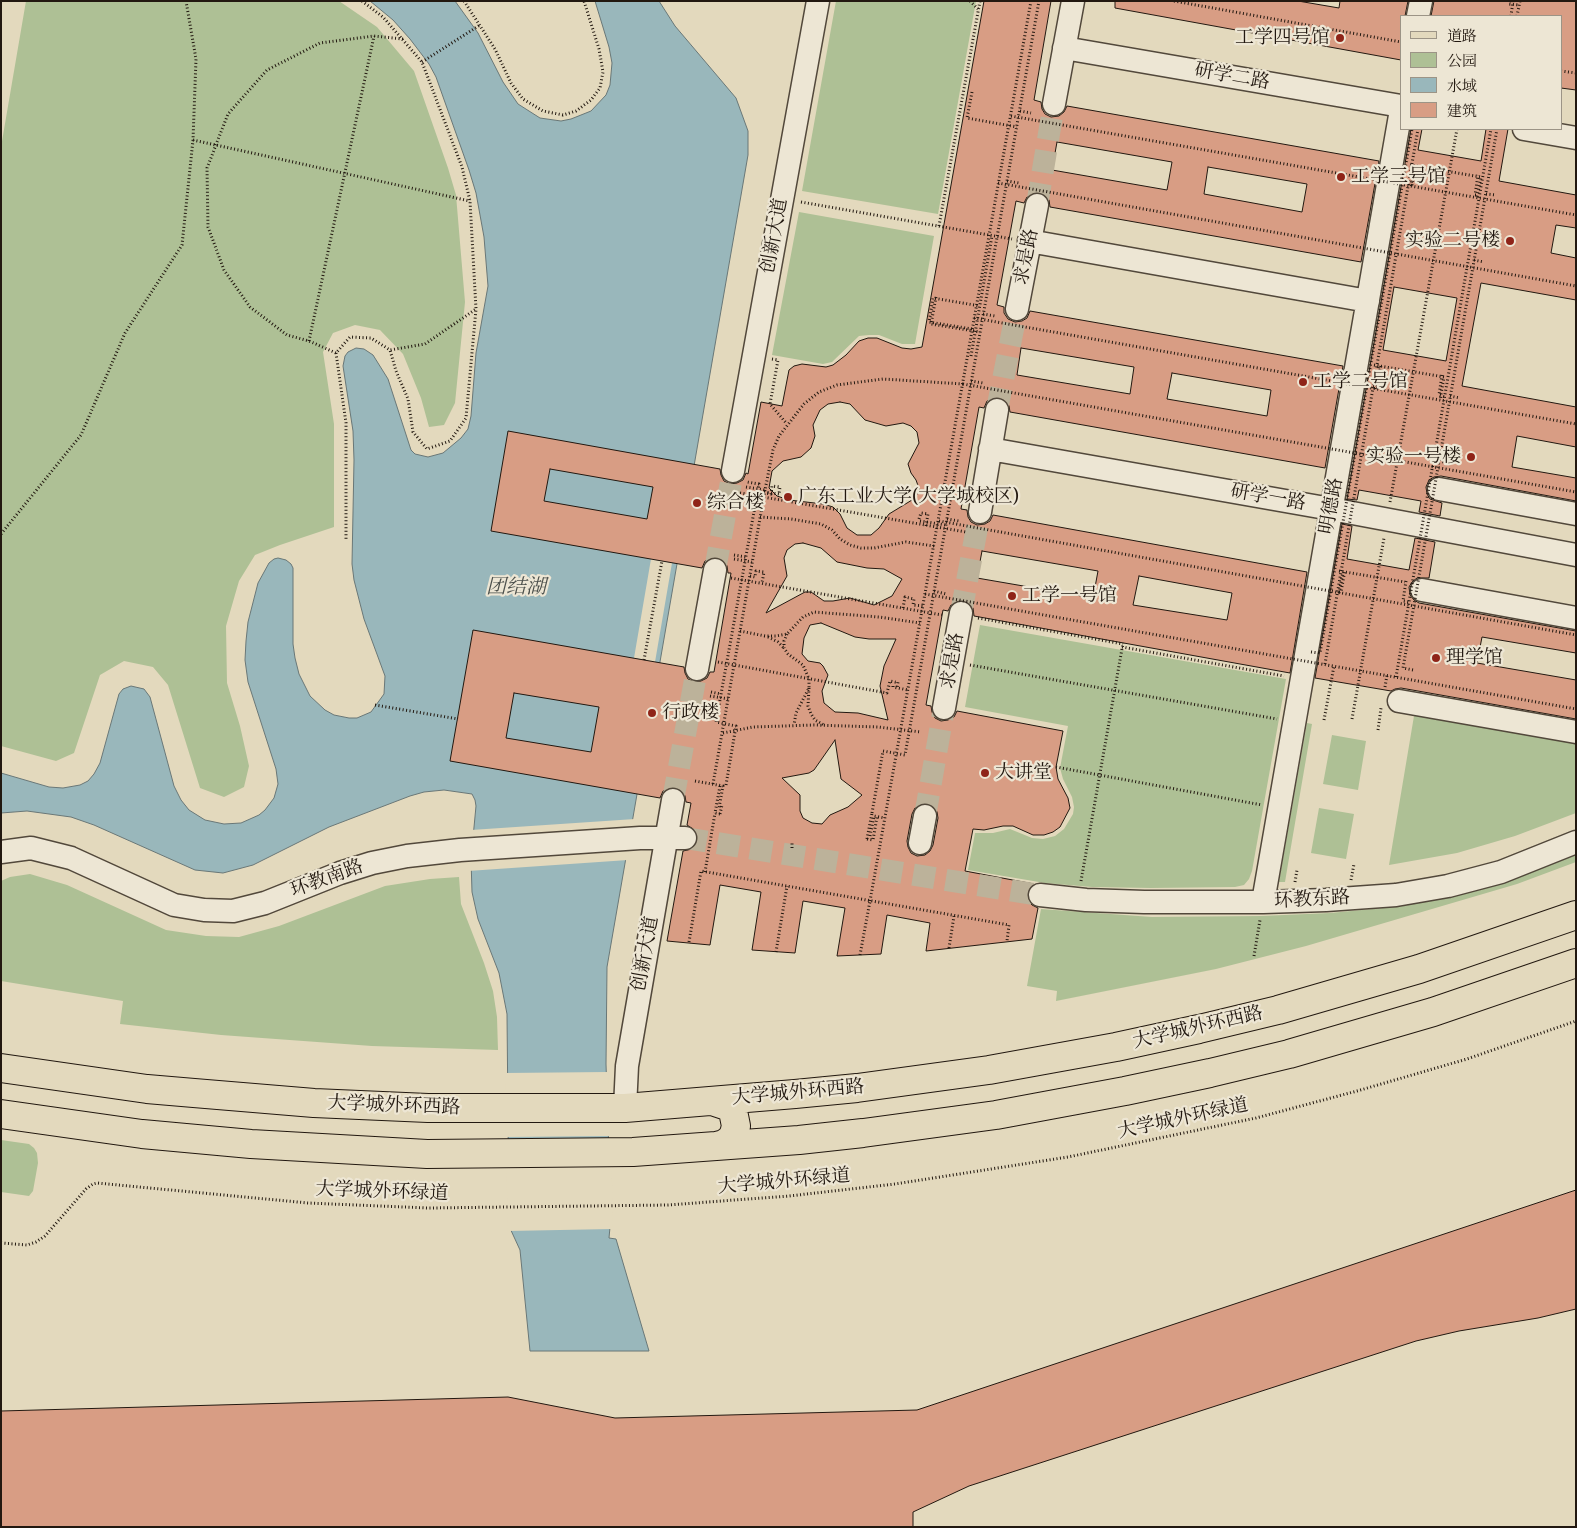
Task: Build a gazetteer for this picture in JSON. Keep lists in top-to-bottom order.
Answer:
{
  "streets": {
    "main road": ["大学城外环西路"],
    "lane": [
      "研学二路",
      "创新大道",
      "求是路",
      "研学一路",
      "明德路",
      "环教南路",
      "环教东路"
    ],
    "path": ["大学城外环绿道"]
  },
  "crossings": [
    ["创新大道", "环教南路"],
    ["创新大道", "大学城外环西路"],
    ["研学一路", "明德路"],
    ["明德路", "环教东路"]
  ],
  "water": ["团结湖"],
  "places": [
    "工学四号馆",
    "工学三号馆",
    "实验二号楼",
    "工学二号馆",
    "实验一号楼",
    "广东工业大学(大学城校区)",
    "综合楼",
    "工学一号馆",
    "理学馆",
    "行政楼",
    "大讲堂"
  ],
  "legend": [
    "道路",
    "公园",
    "水域",
    "建筑"
  ]
}
